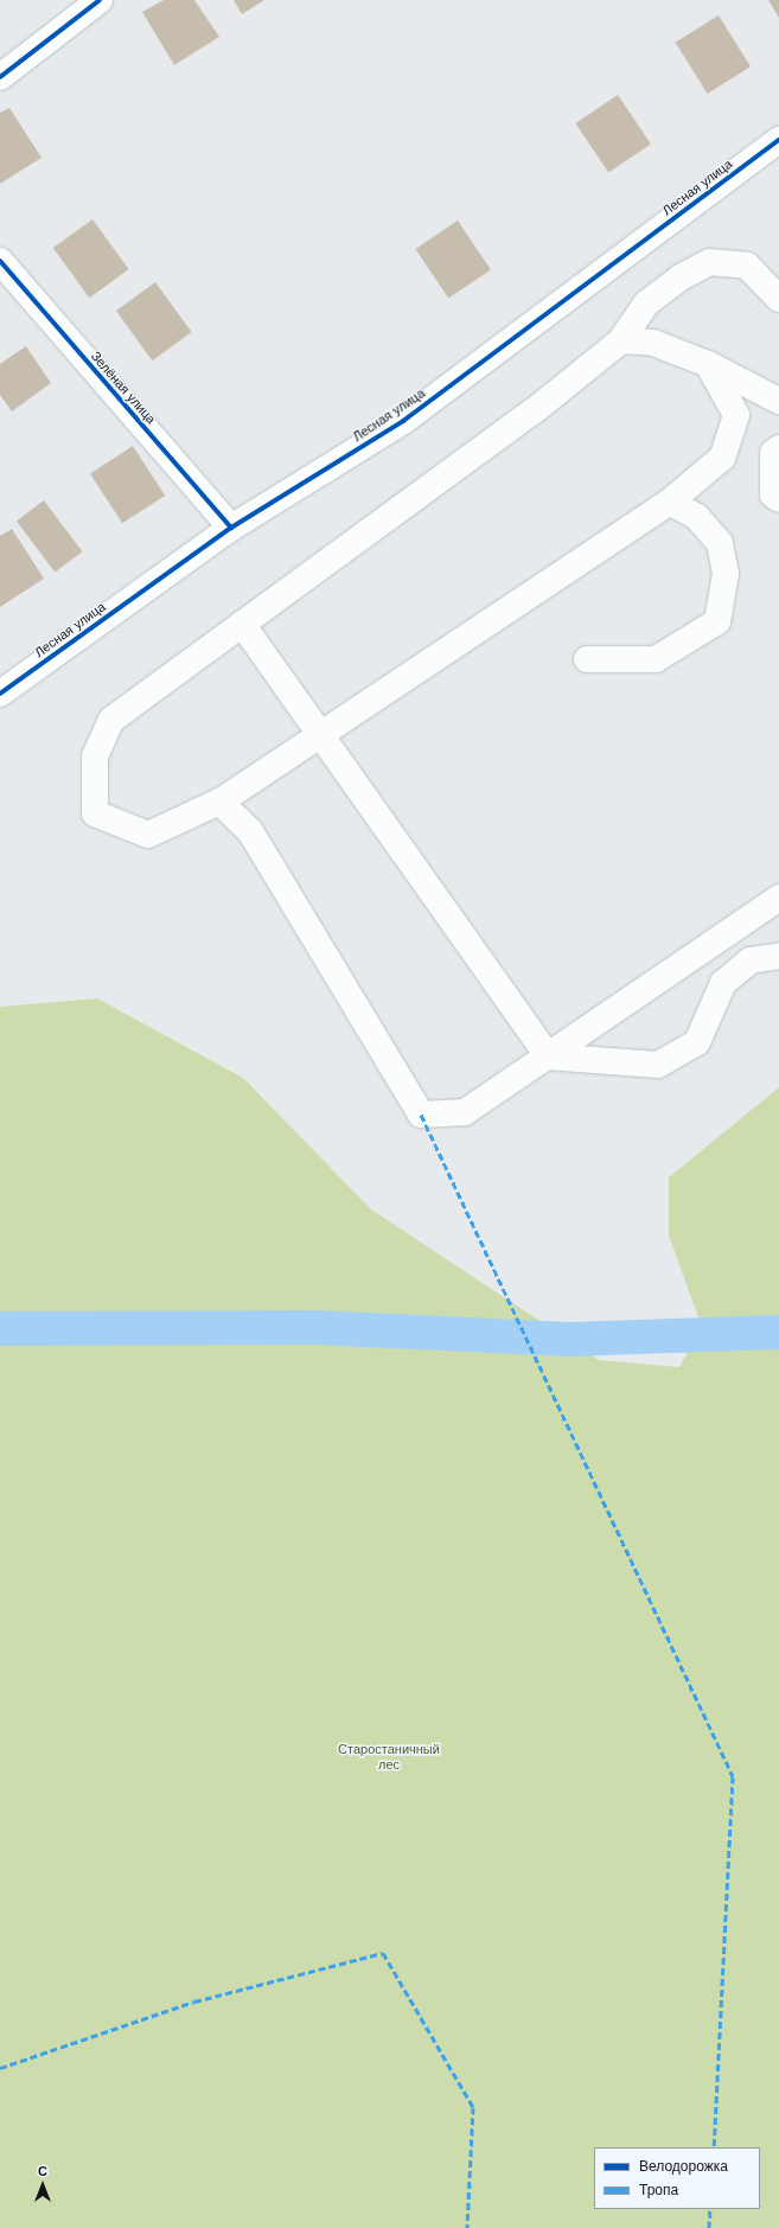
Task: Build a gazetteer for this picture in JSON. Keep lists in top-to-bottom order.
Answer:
{
  "streets": {
    "street": ["Лесная улица", "Зелёная улица"]
  },
  "crossings": [
    ["Лесная улица", "Зелёная улица"]
  ],
  "parks": ["Старостаничный лес"],
  "legend": ["Велодорожка", "Тропа"],
  "north": "top"
}
